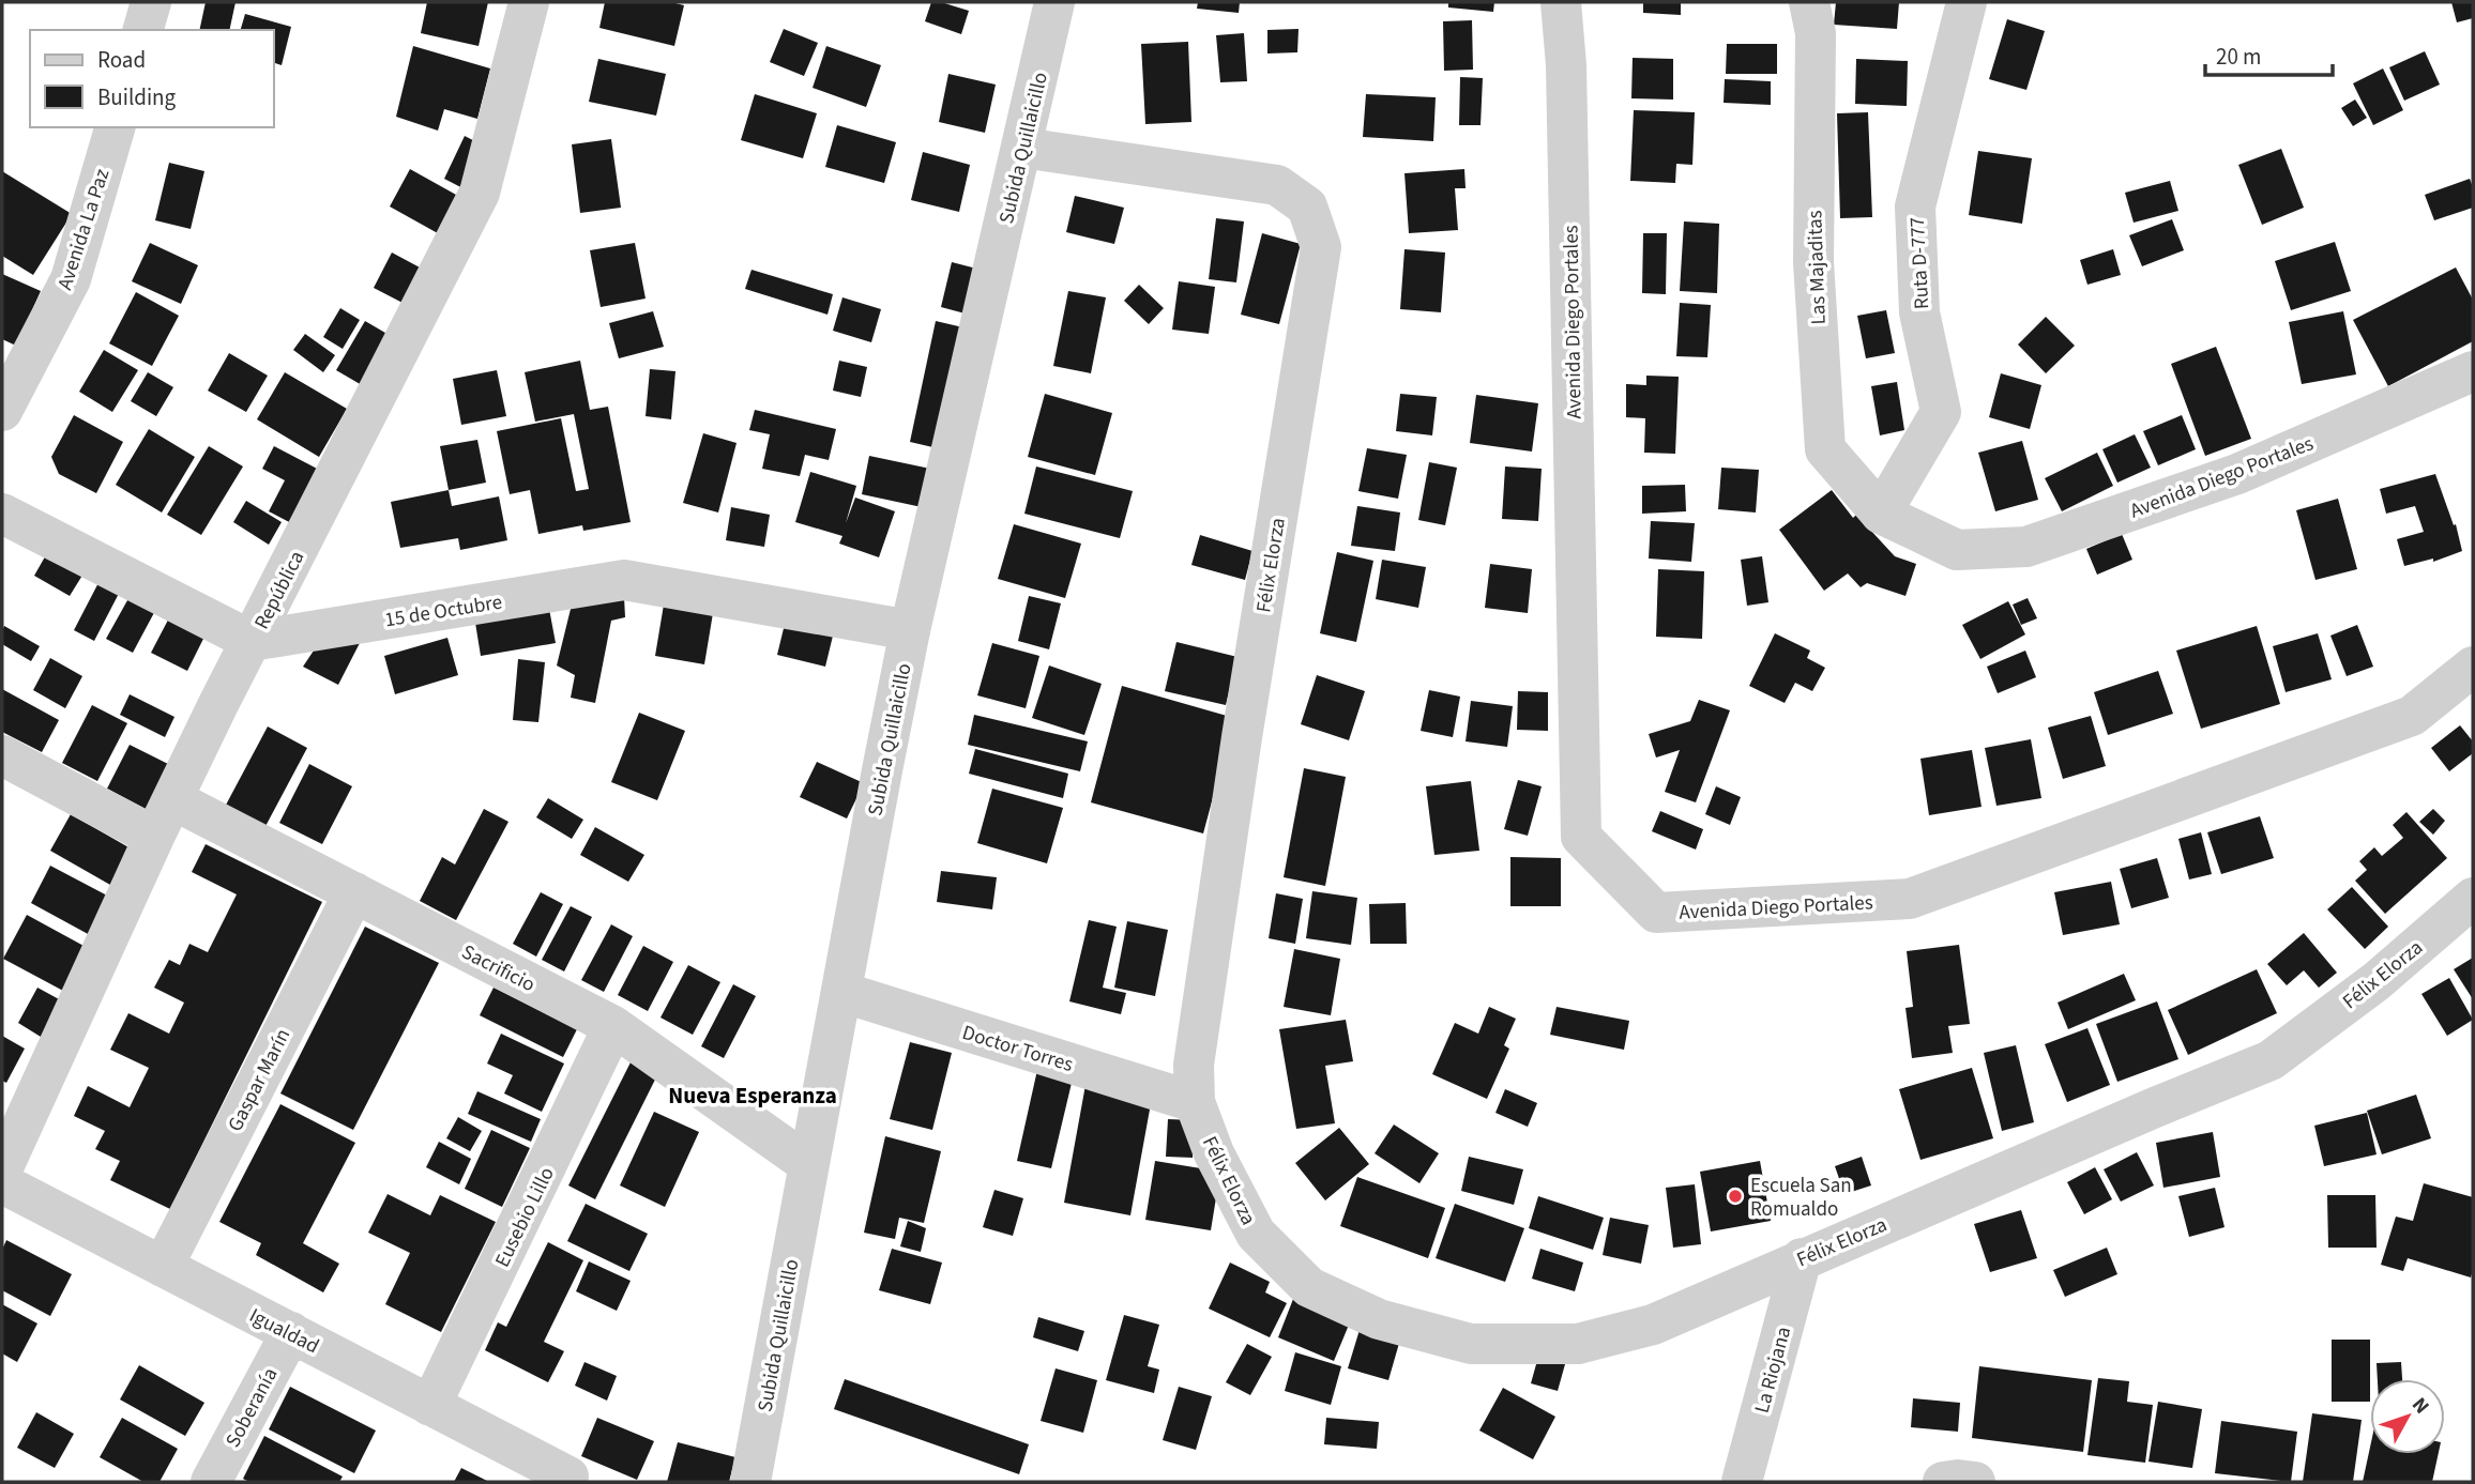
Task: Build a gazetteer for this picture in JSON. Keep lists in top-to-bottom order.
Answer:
{
  "streets": {
    "street": [
      "Subida Quillaicillo",
      "Avenida La Paz",
      "Ruta D-777",
      "Las Majaditas",
      "Avenida Diego Portales",
      "Félix Elorza",
      "República",
      "15 de Octubre",
      "Sacrificio",
      "Doctor Torres",
      "Gaspar Marín",
      "Eusebio Lillo",
      "Igualdad",
      "La Riojana",
      "Soberanía"
    ]
  },
  "crossings": [
    ["Subida Quillaicillo", "Félix Elorza"],
    ["Subida Quillaicillo", "15 de Octubre"],
    ["Subida Quillaicillo", "Sacrificio"],
    ["Subida Quillaicillo", "Doctor Torres"],
    ["Ruta D-777", "Las Majaditas"],
    ["Ruta D-777", "Avenida Diego Portales"],
    ["Las Majaditas", "Avenida Diego Portales"],
    ["Félix Elorza", "Doctor Torres"],
    ["Félix Elorza", "La Riojana"],
    ["República", "15 de Octubre"],
    ["República", "Sacrificio"],
    ["Sacrificio", "Gaspar Marín"],
    ["Sacrificio", "Eusebio Lillo"],
    ["Gaspar Marín", "Igualdad"],
    ["Eusebio Lillo", "Igualdad"],
    ["Igualdad", "Soberanía"]
  ],
  "districts": ["Nueva Esperanza"],
  "places": ["Escuela San Romualdo"],
  "legend": ["Road", "Building"],
  "scale_bar": "20 m",
  "north": "top right"
}
